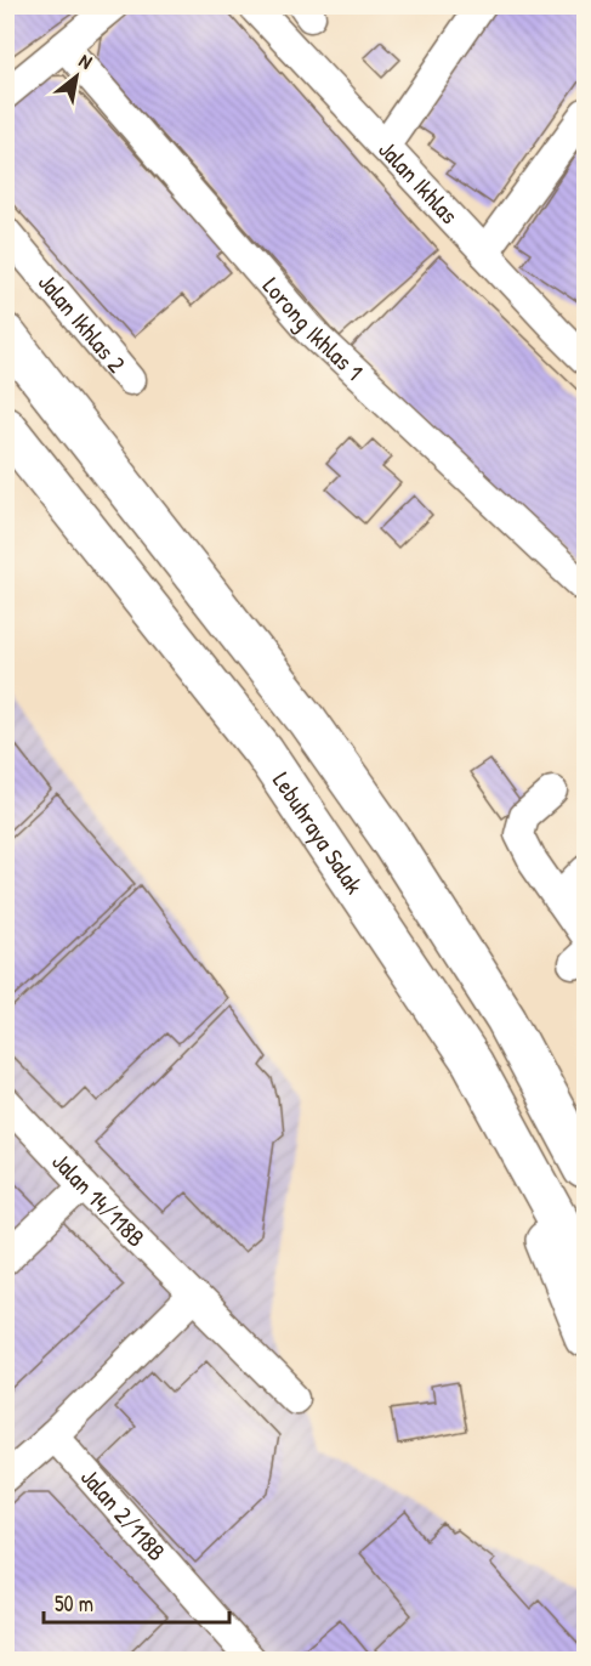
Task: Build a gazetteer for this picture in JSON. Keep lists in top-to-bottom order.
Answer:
{
  "streets": {
    "highway": ["Lebuhraya Salak"],
    "street": [
      "Jalan Ikhlas",
      "Jalan Ikhlas 2",
      "Lorong Ikhlas 1",
      "Jalan 14/118B",
      "Jalan 2/118B"
    ]
  },
  "scale_bar": "50 m",
  "north": "top right"
}
